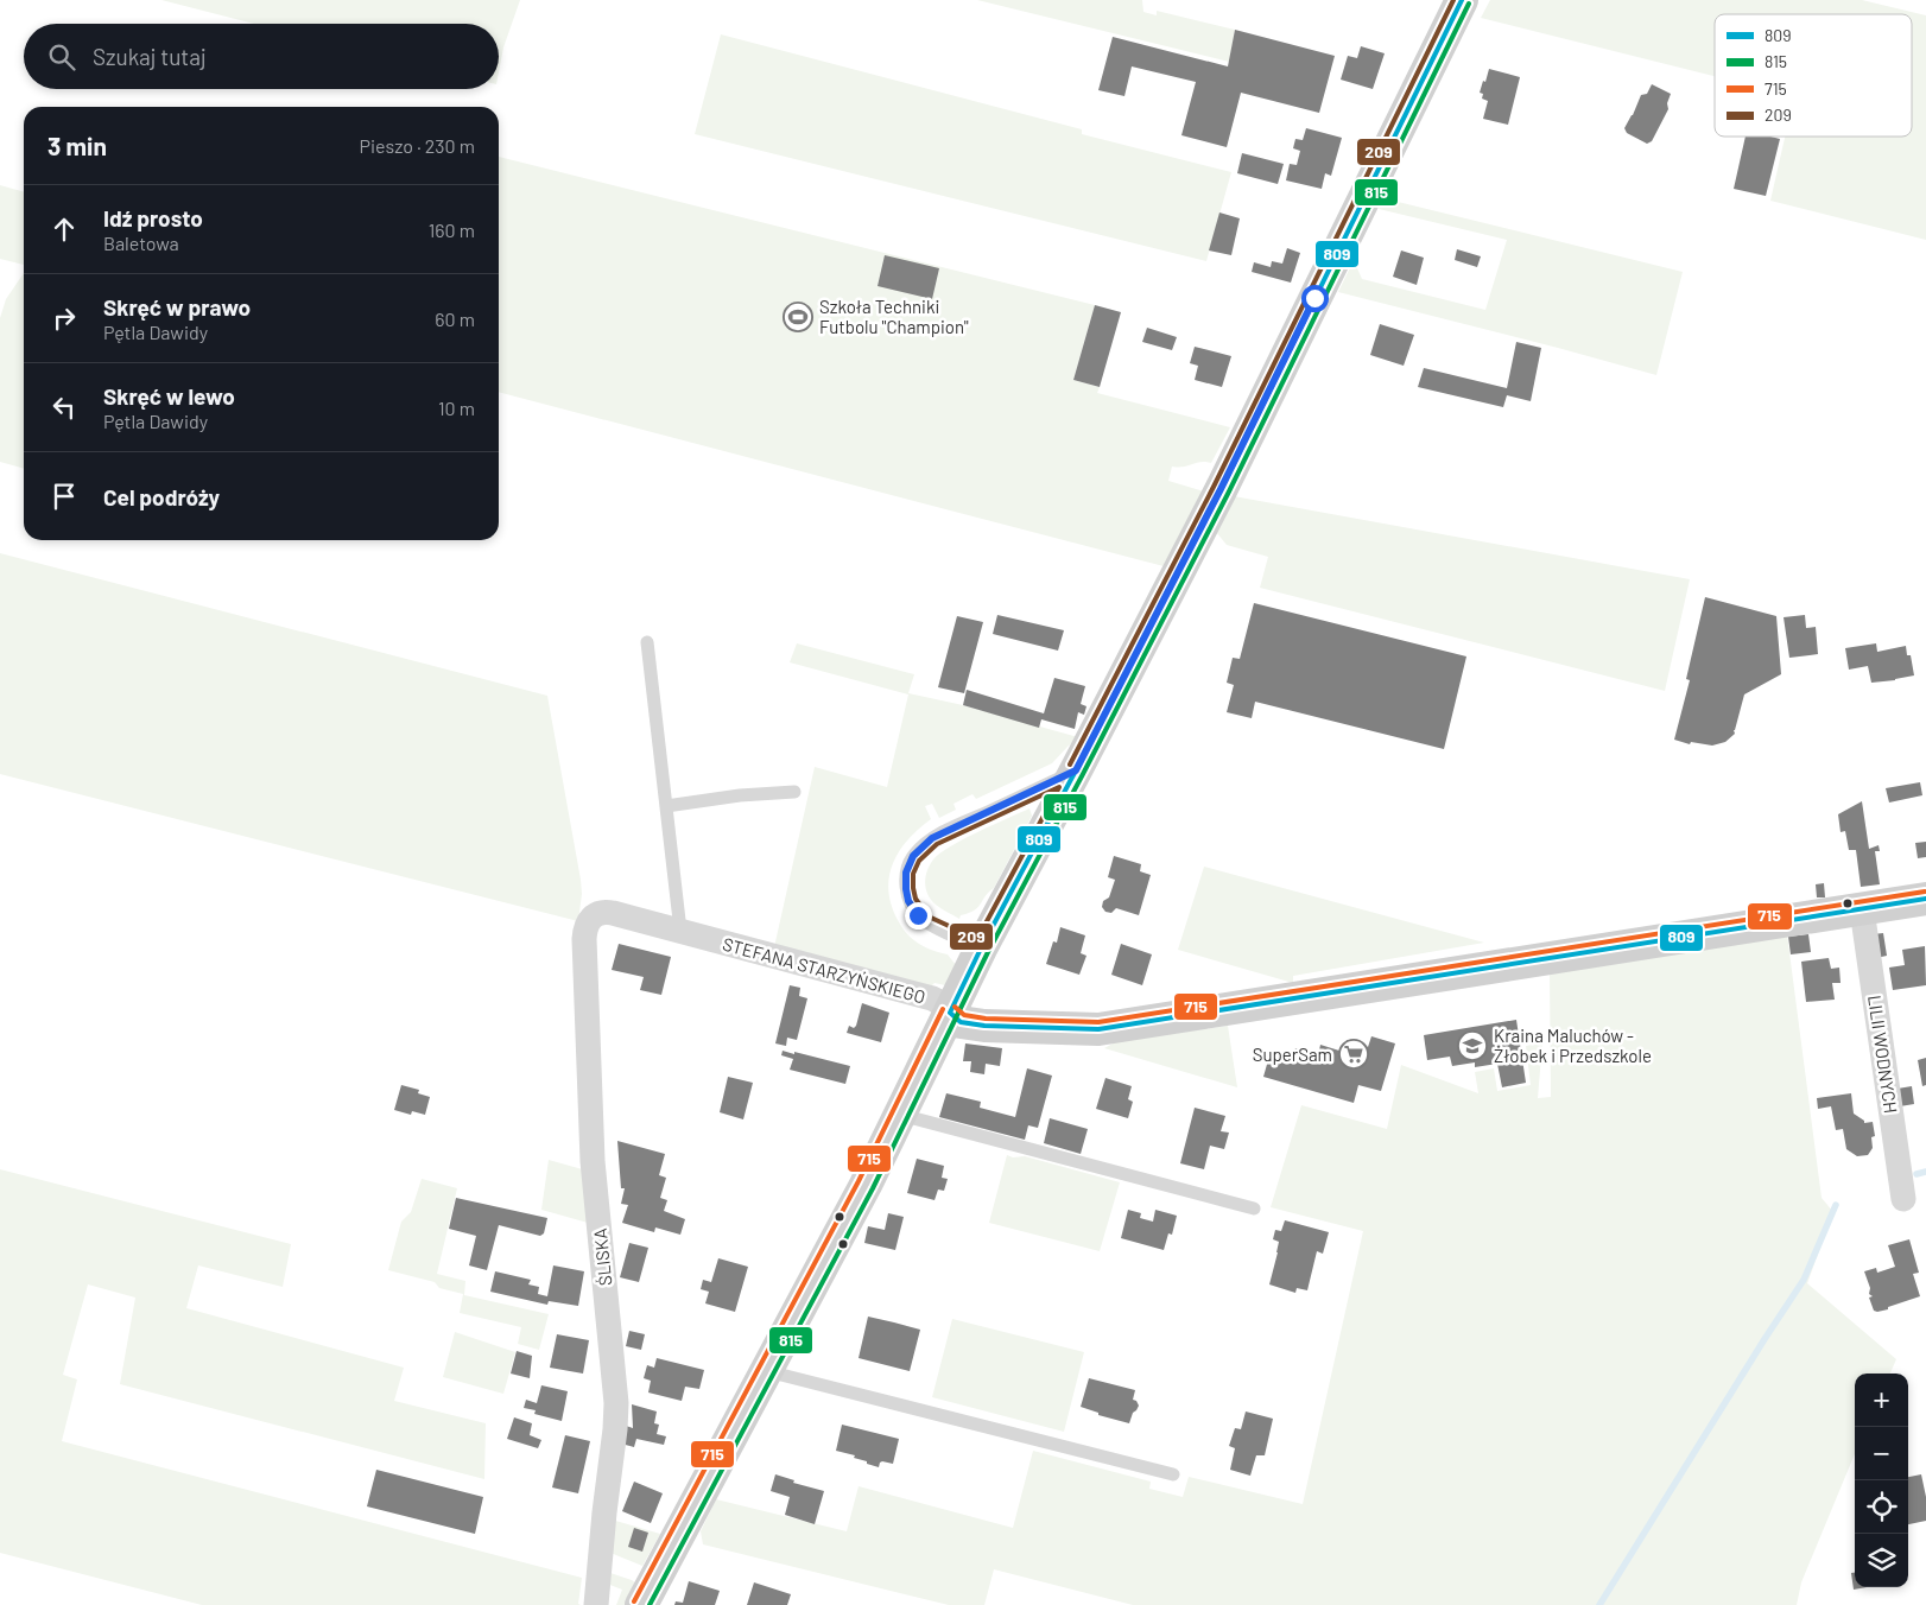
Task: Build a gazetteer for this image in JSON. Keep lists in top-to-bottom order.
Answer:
{
  "streets": {
    "street": ["STEFANA STARZYŃSKIEGO", "LILII WODNYCH", "ŚLISKA"]
  },
  "crossings": [
    ["STEFANA STARZYŃSKIEGO", "LILII WODNYCH"],
    ["STEFANA STARZYŃSKIEGO", "ŚLISKA"]
  ],
  "places": {
    "sports": ["Szkoła Techniki Futbolu \"Champion\""],
    "school or university": ["Kraina Maluchów - Żłobek i Przedszkole"],
    "supermarket": ["SuperSam"]
  },
  "lines": [
    "transit line 809",
    "transit line 209",
    "transit line 815",
    "transit line 715"
  ],
  "legend": [
    "809",
    "815",
    "715",
    "209"
  ],
  "page": {
    "search": "Szukaj tutaj",
    "heading": ["3 min", "Pieszo · 230 m"],
    "list": [
      ["Idź prosto", "Baletowa", "160 m"],
      ["Skręć w prawo", "Pętla Dawidy", "60 m"],
      ["Skręć w lewo", "Pętla Dawidy", "10 m"],
      "Cel podróży"
    ],
    "map_buttons": ["+", "−"]
  }
}
